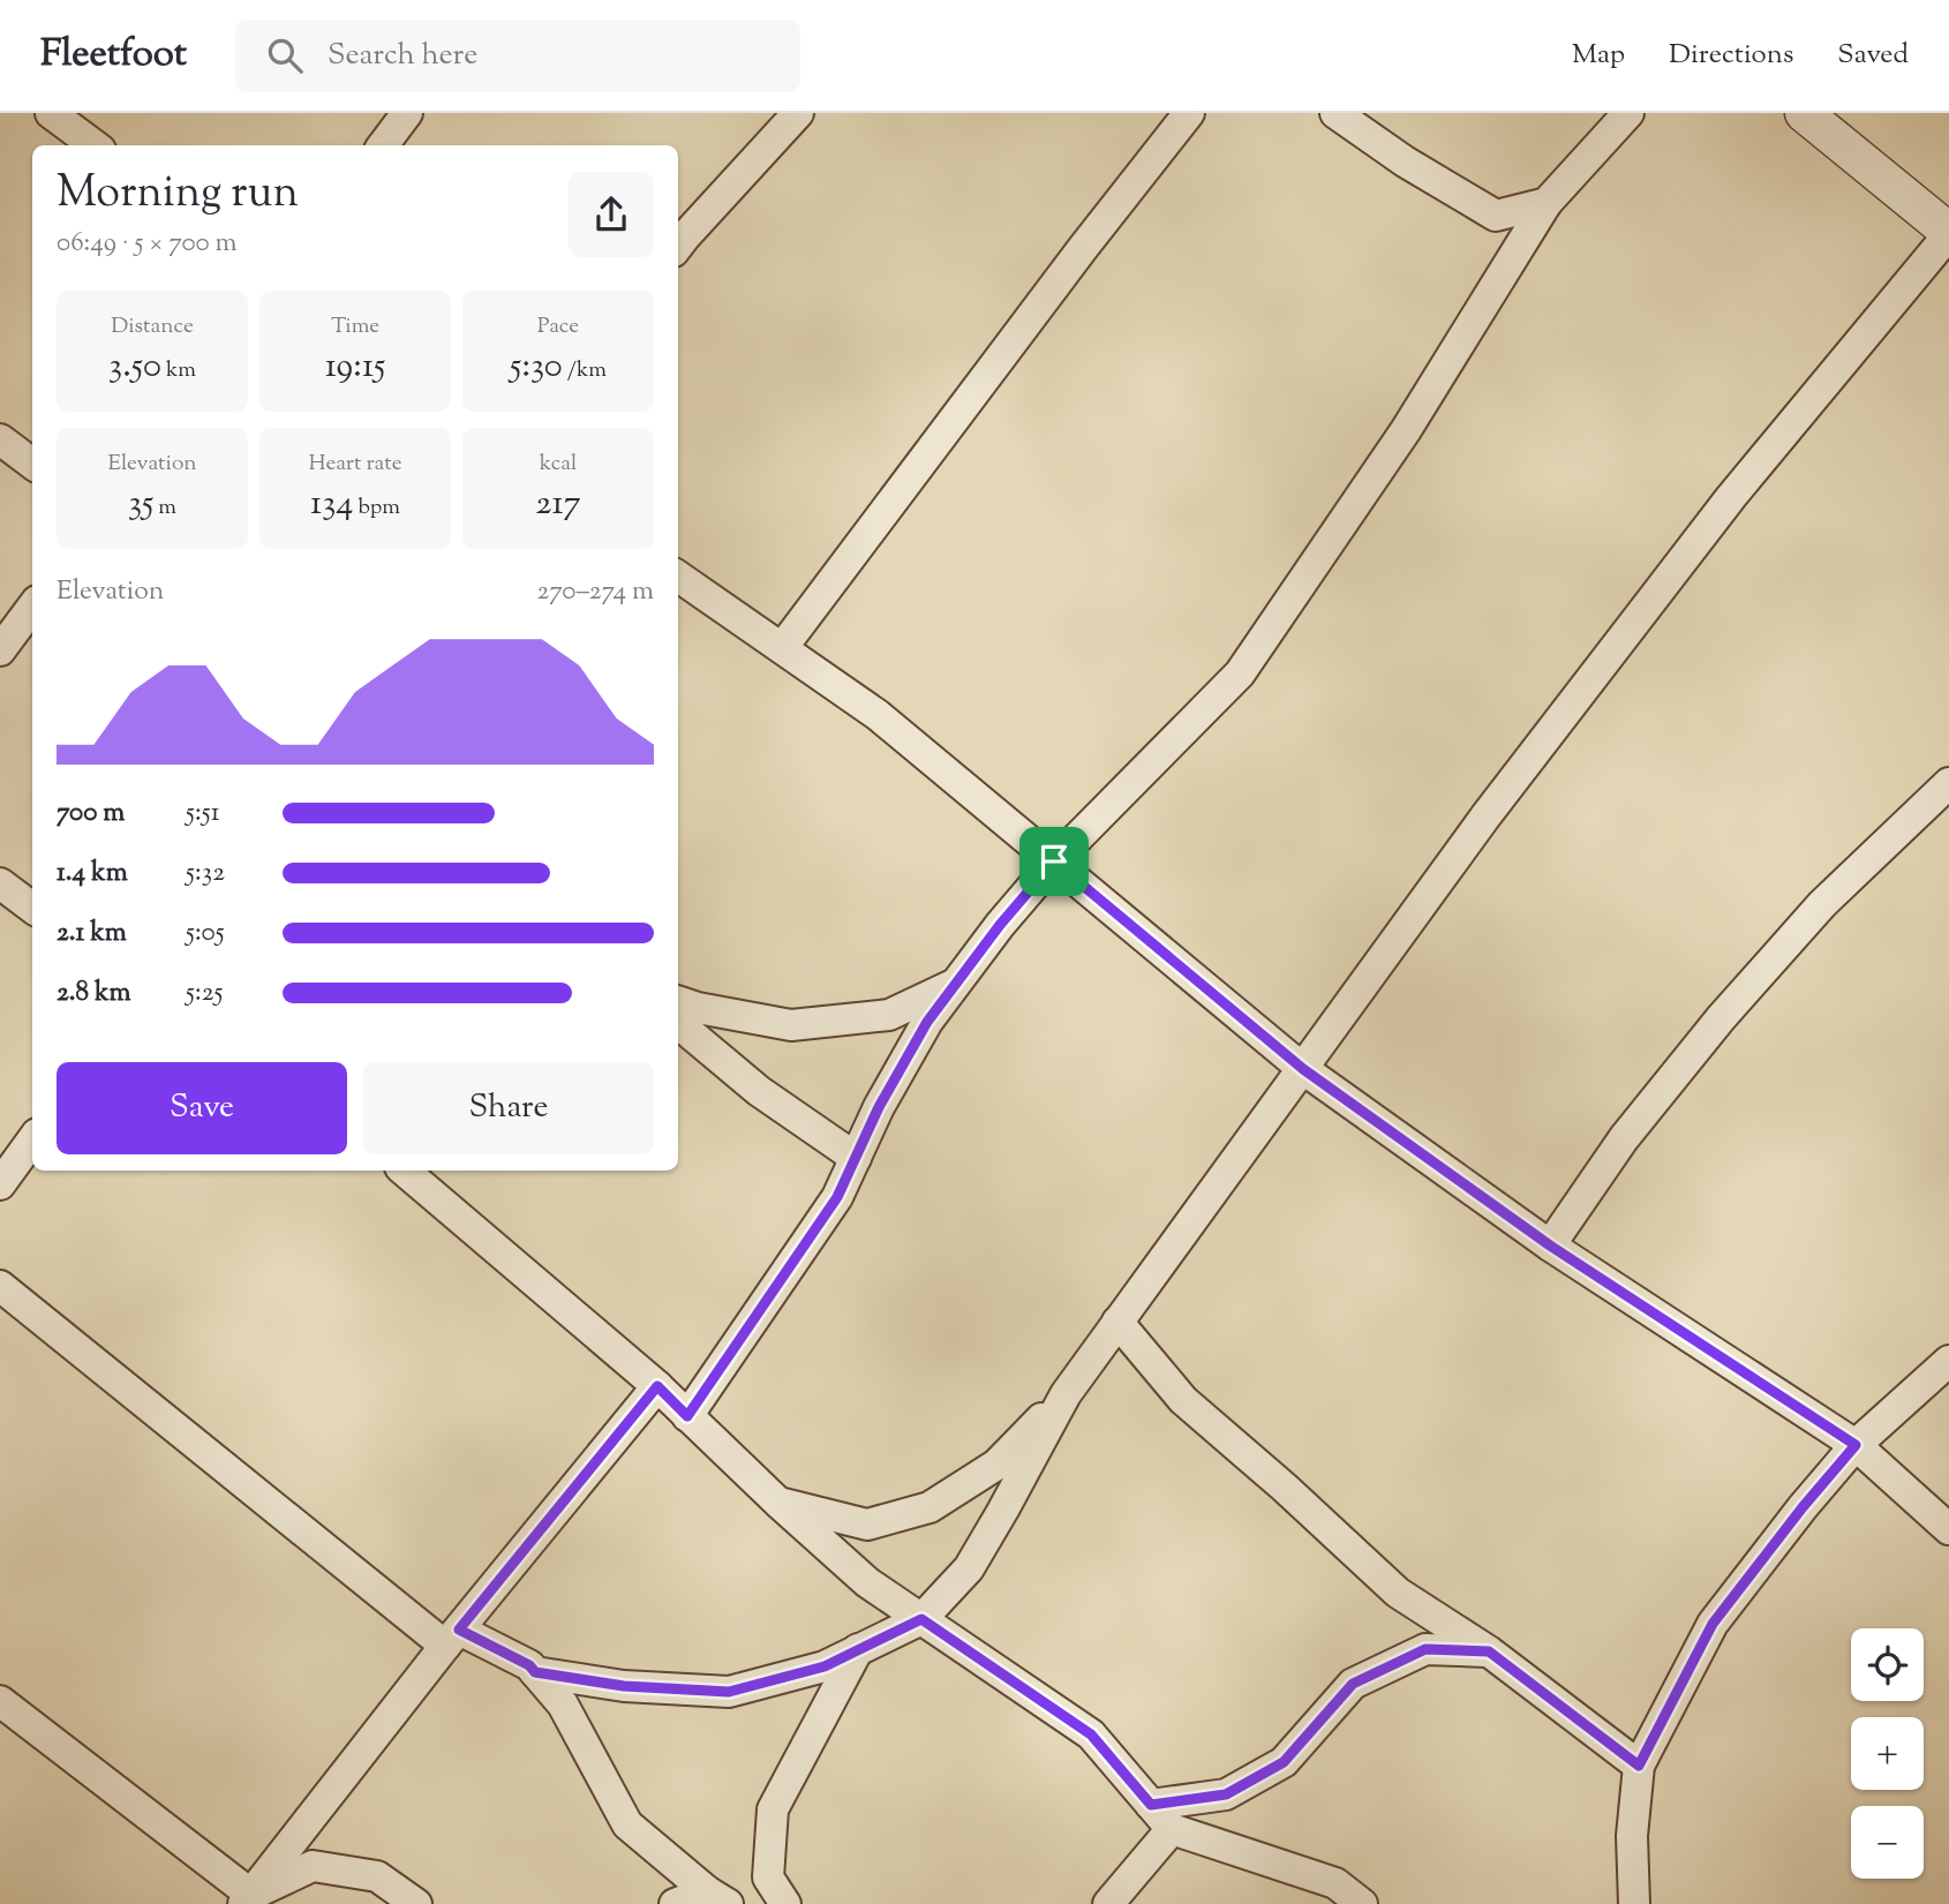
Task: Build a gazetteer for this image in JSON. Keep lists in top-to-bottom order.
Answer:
{
  "page": {
    "header": "Fleetfoot",
    "search": "Search here",
    "nav": ["Map", "Directions", "Saved"],
    "heading": ["Morning run", "06:49 · 5 × 700 m"],
    "stats": [
      ["Distance", "3.50 km"],
      ["Time", "19:15"],
      ["Pace", "5:30 /km"],
      ["Elevation", "35 m"],
      ["Heart rate", "134 bpm"],
      ["kcal", "217"]
    ],
    "chart": ["Elevation", "270–274 m"],
    "list": [
      {
        "name": "700 m",
        "note": "5:51"
      },
      {
        "name": "1.4 km",
        "note": "5:32"
      },
      {
        "name": "2.1 km",
        "note": "5:05"
      },
      {
        "name": "2.8 km",
        "note": "5:25"
      }
    ],
    "buttons": ["Save", "Share"],
    "map_buttons": ["+", "−"]
  }
}
